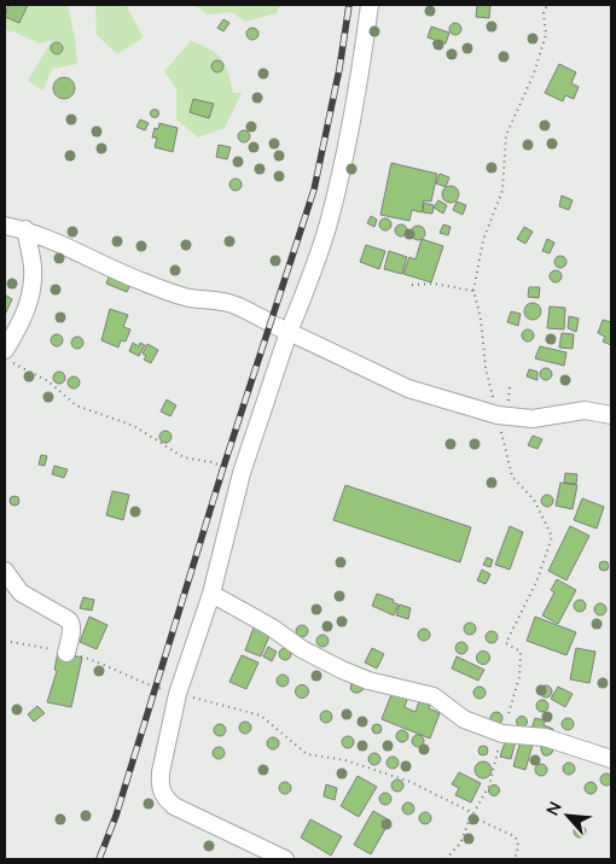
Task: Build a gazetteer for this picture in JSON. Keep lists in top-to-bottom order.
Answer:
{
  "north": "top left"
}
